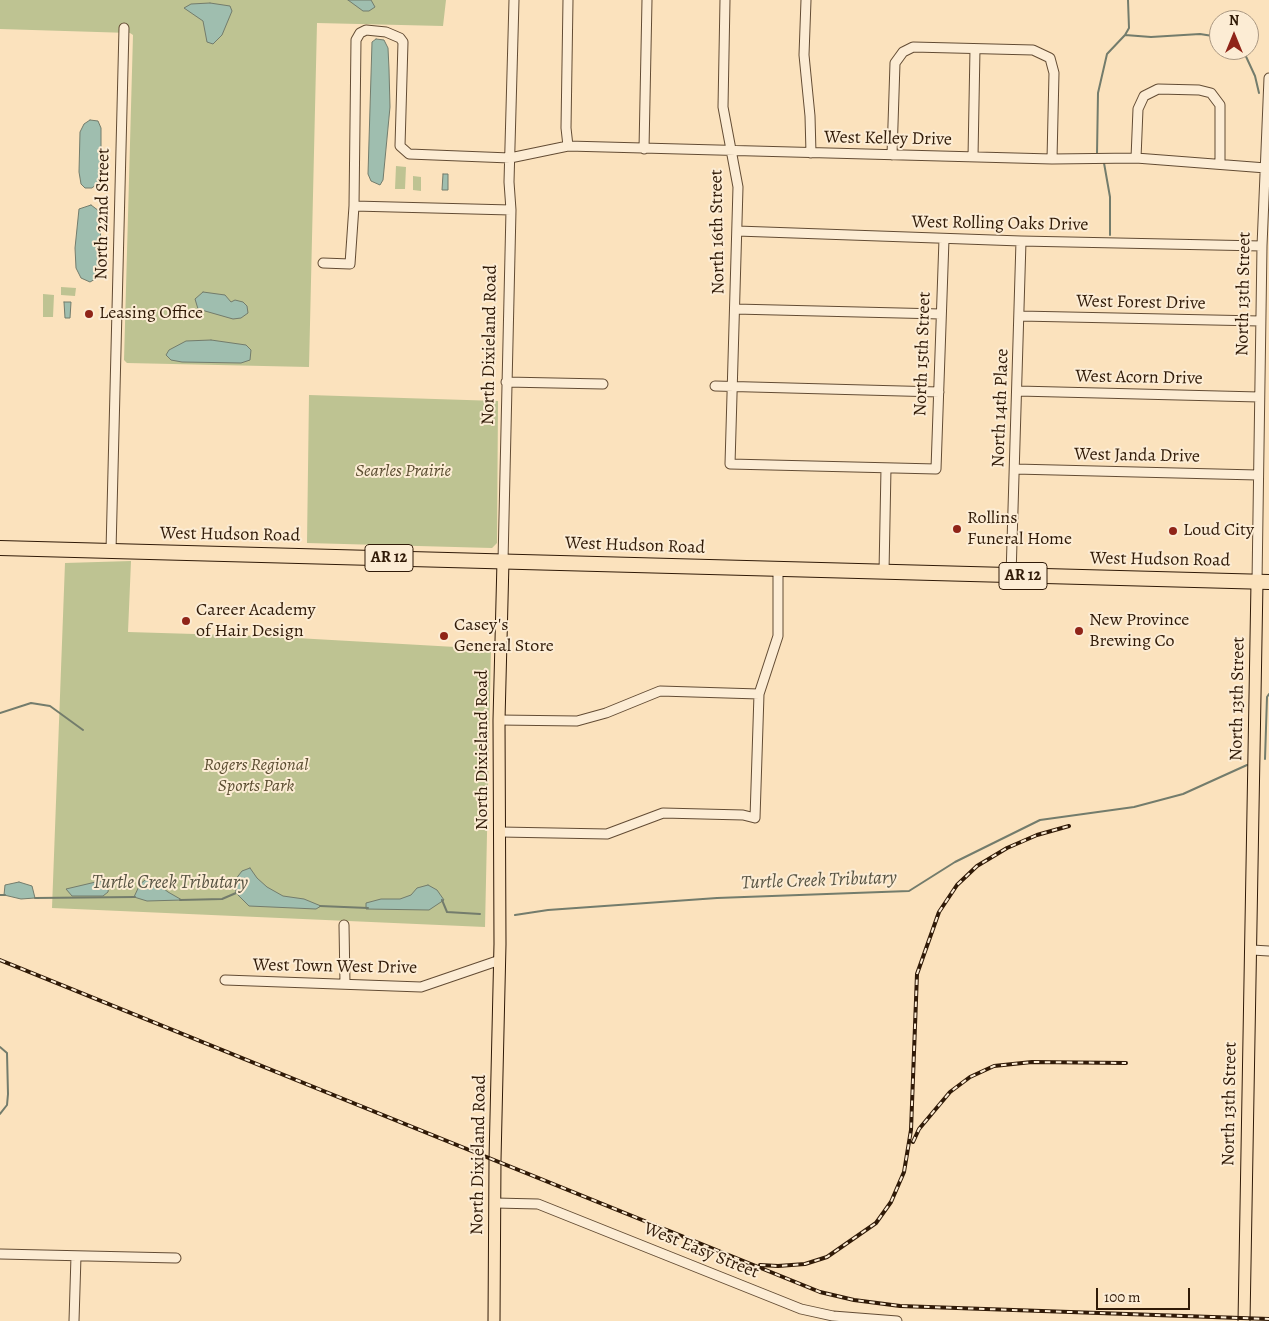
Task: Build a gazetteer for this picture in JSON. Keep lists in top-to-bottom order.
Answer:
{
  "streets": {
    "highway": ["West Hudson Road", "AR 12"],
    "main road": ["North 13th Street", "North Dixieland Road"],
    "street": [
      "West Kelley Drive",
      "North 22nd Street",
      "West Rolling Oaks Drive",
      "North 16th Street",
      "West Forest Drive",
      "North 15th Street",
      "West Acorn Drive",
      "North 14th Place",
      "West Janda Drive",
      "West Town West Drive",
      "West Easy Street"
    ]
  },
  "crossings": [
    ["West Kelley Drive", "North 16th Street"],
    ["West Kelley Drive", "North 13th Street"],
    ["West Kelley Drive", "North Dixieland Road"],
    ["North 22nd Street", "West Hudson Road"],
    ["West Rolling Oaks Drive", "North 16th Street"],
    ["West Rolling Oaks Drive", "North 13th Street"],
    ["West Rolling Oaks Drive", "North 15th Street"],
    ["West Rolling Oaks Drive", "North 14th Place"],
    ["North 16th Street", "North 15th Street"],
    ["North 13th Street", "West Forest Drive"],
    ["North 13th Street", "West Acorn Drive"],
    ["North 13th Street", "West Janda Drive"],
    ["North 13th Street", "West Hudson Road"],
    ["West Forest Drive", "North 14th Place"],
    ["North Dixieland Road", "West Hudson Road"],
    ["North Dixieland Road", "West Town West Drive"],
    ["North Dixieland Road", "West Easy Street"],
    ["West Acorn Drive", "North 14th Place"],
    ["North 14th Place", "West Janda Drive"],
    ["North 14th Place", "West Hudson Road"]
  ],
  "water": ["Turtle Creek Tributary"],
  "parks": ["Searles Prairie", "Rogers Regional Sports Park"],
  "places": [
    "Leasing Office",
    "Rollins Funeral Home",
    "Loud City",
    "Career Academy of Hair Design",
    "New Province Brewing Co",
    "Casey's General Store"
  ],
  "scale_bar": "100 m",
  "north": "top"
}
